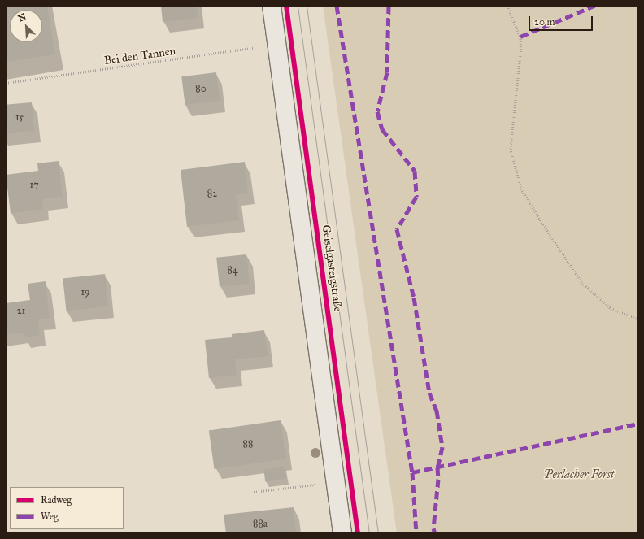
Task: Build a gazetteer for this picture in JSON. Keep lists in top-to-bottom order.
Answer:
{
  "streets": {
    "path": ["Bei den Tannen"],
    "cycle path": ["Geiselgasteigstraße"]
  },
  "parks": ["Perlacher Forst"],
  "house_numbers": [
    "80",
    "15",
    "17",
    "82",
    "84",
    "19",
    "21",
    "88",
    "88a"
  ],
  "legend": ["Radweg", "Weg"],
  "scale_bar": "20 m",
  "north": "top left"
}
